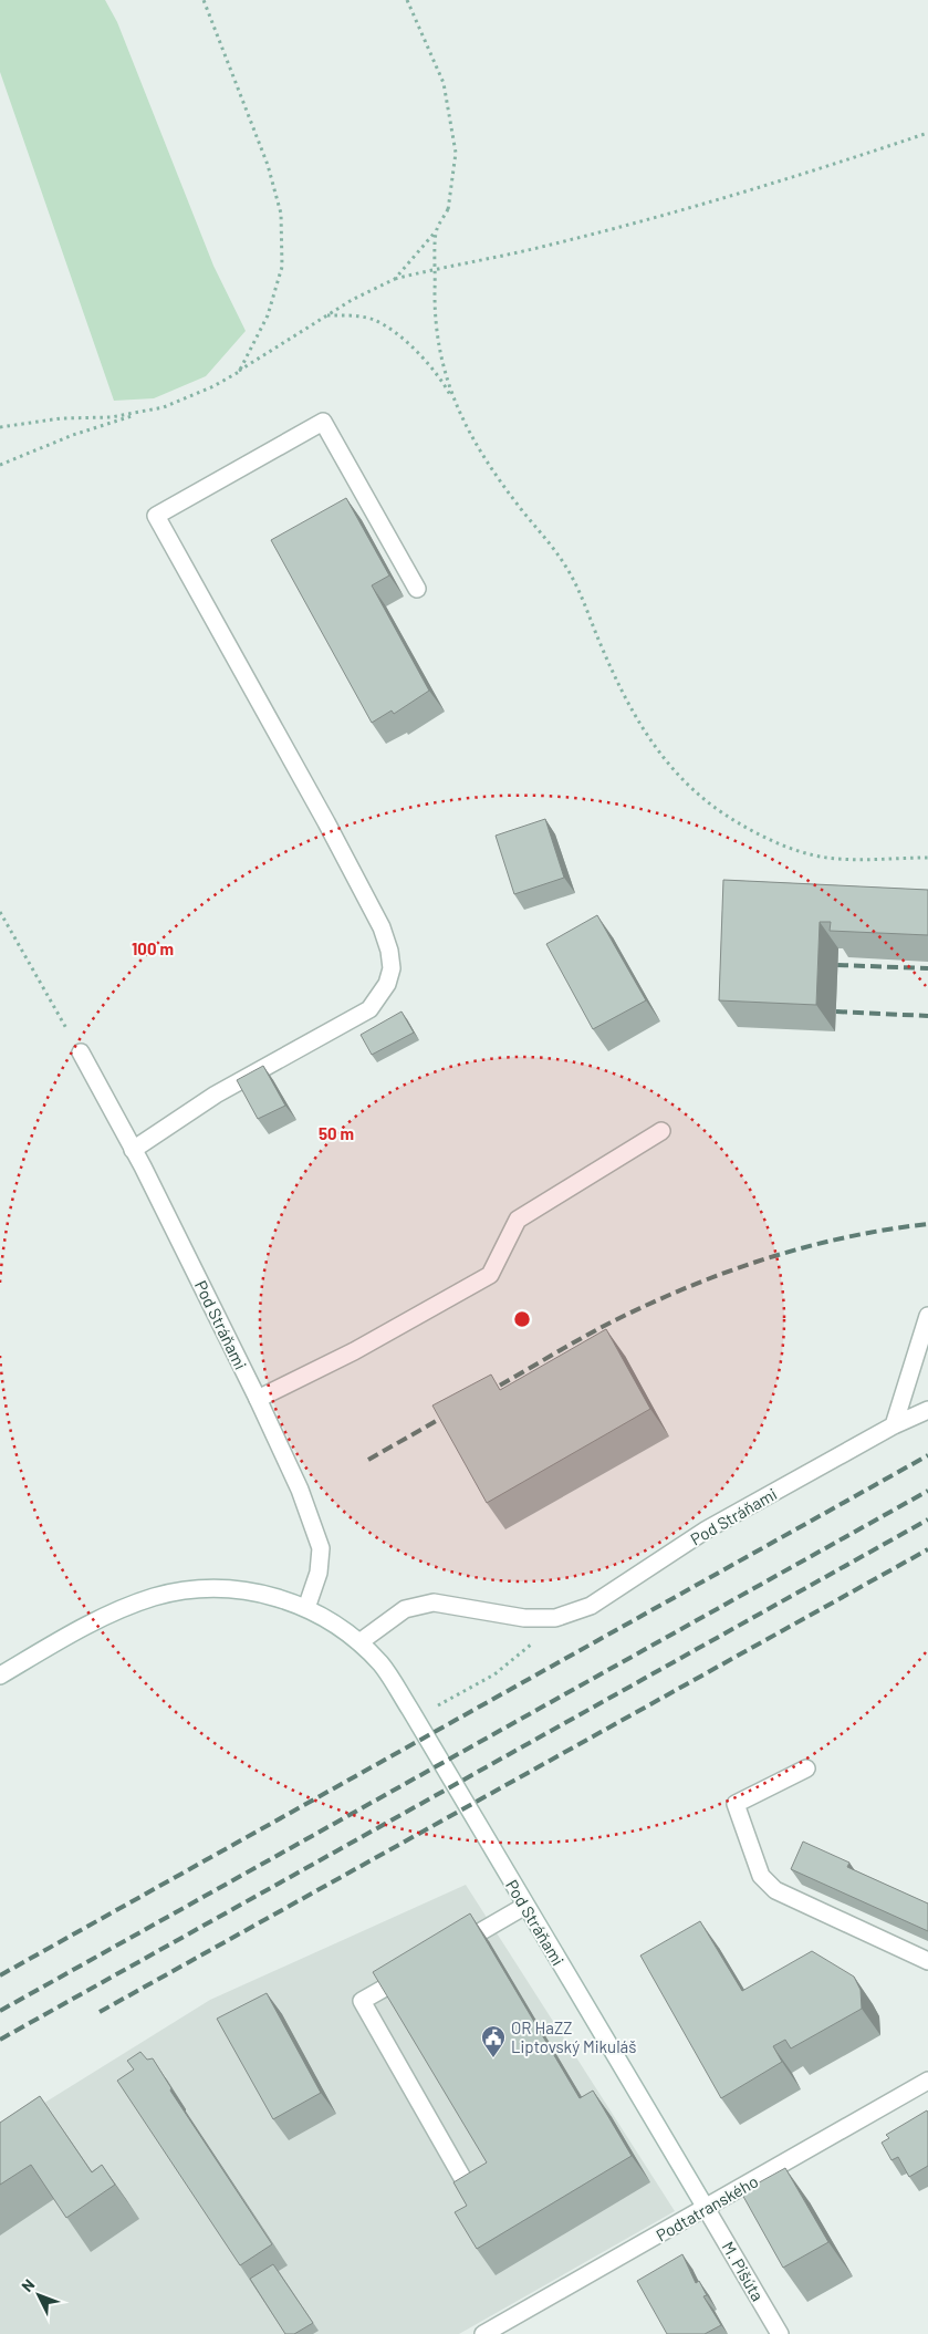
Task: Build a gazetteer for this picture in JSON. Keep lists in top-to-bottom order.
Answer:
{
  "streets": {
    "street": ["Pod Stráňami", "Podtatranského", "M. Pišúta"]
  },
  "crossings": [
    ["Pod Stráňami", "Podtatranského"],
    ["Pod Stráňami", "M. Pišúta"],
    ["Podtatranského", "M. Pišúta"]
  ],
  "places": {
    "public building": ["OR HaZZ Liptovský Mikuláš"]
  },
  "north": "top left",
  "rings": ["100 m", "50 m"]
}
